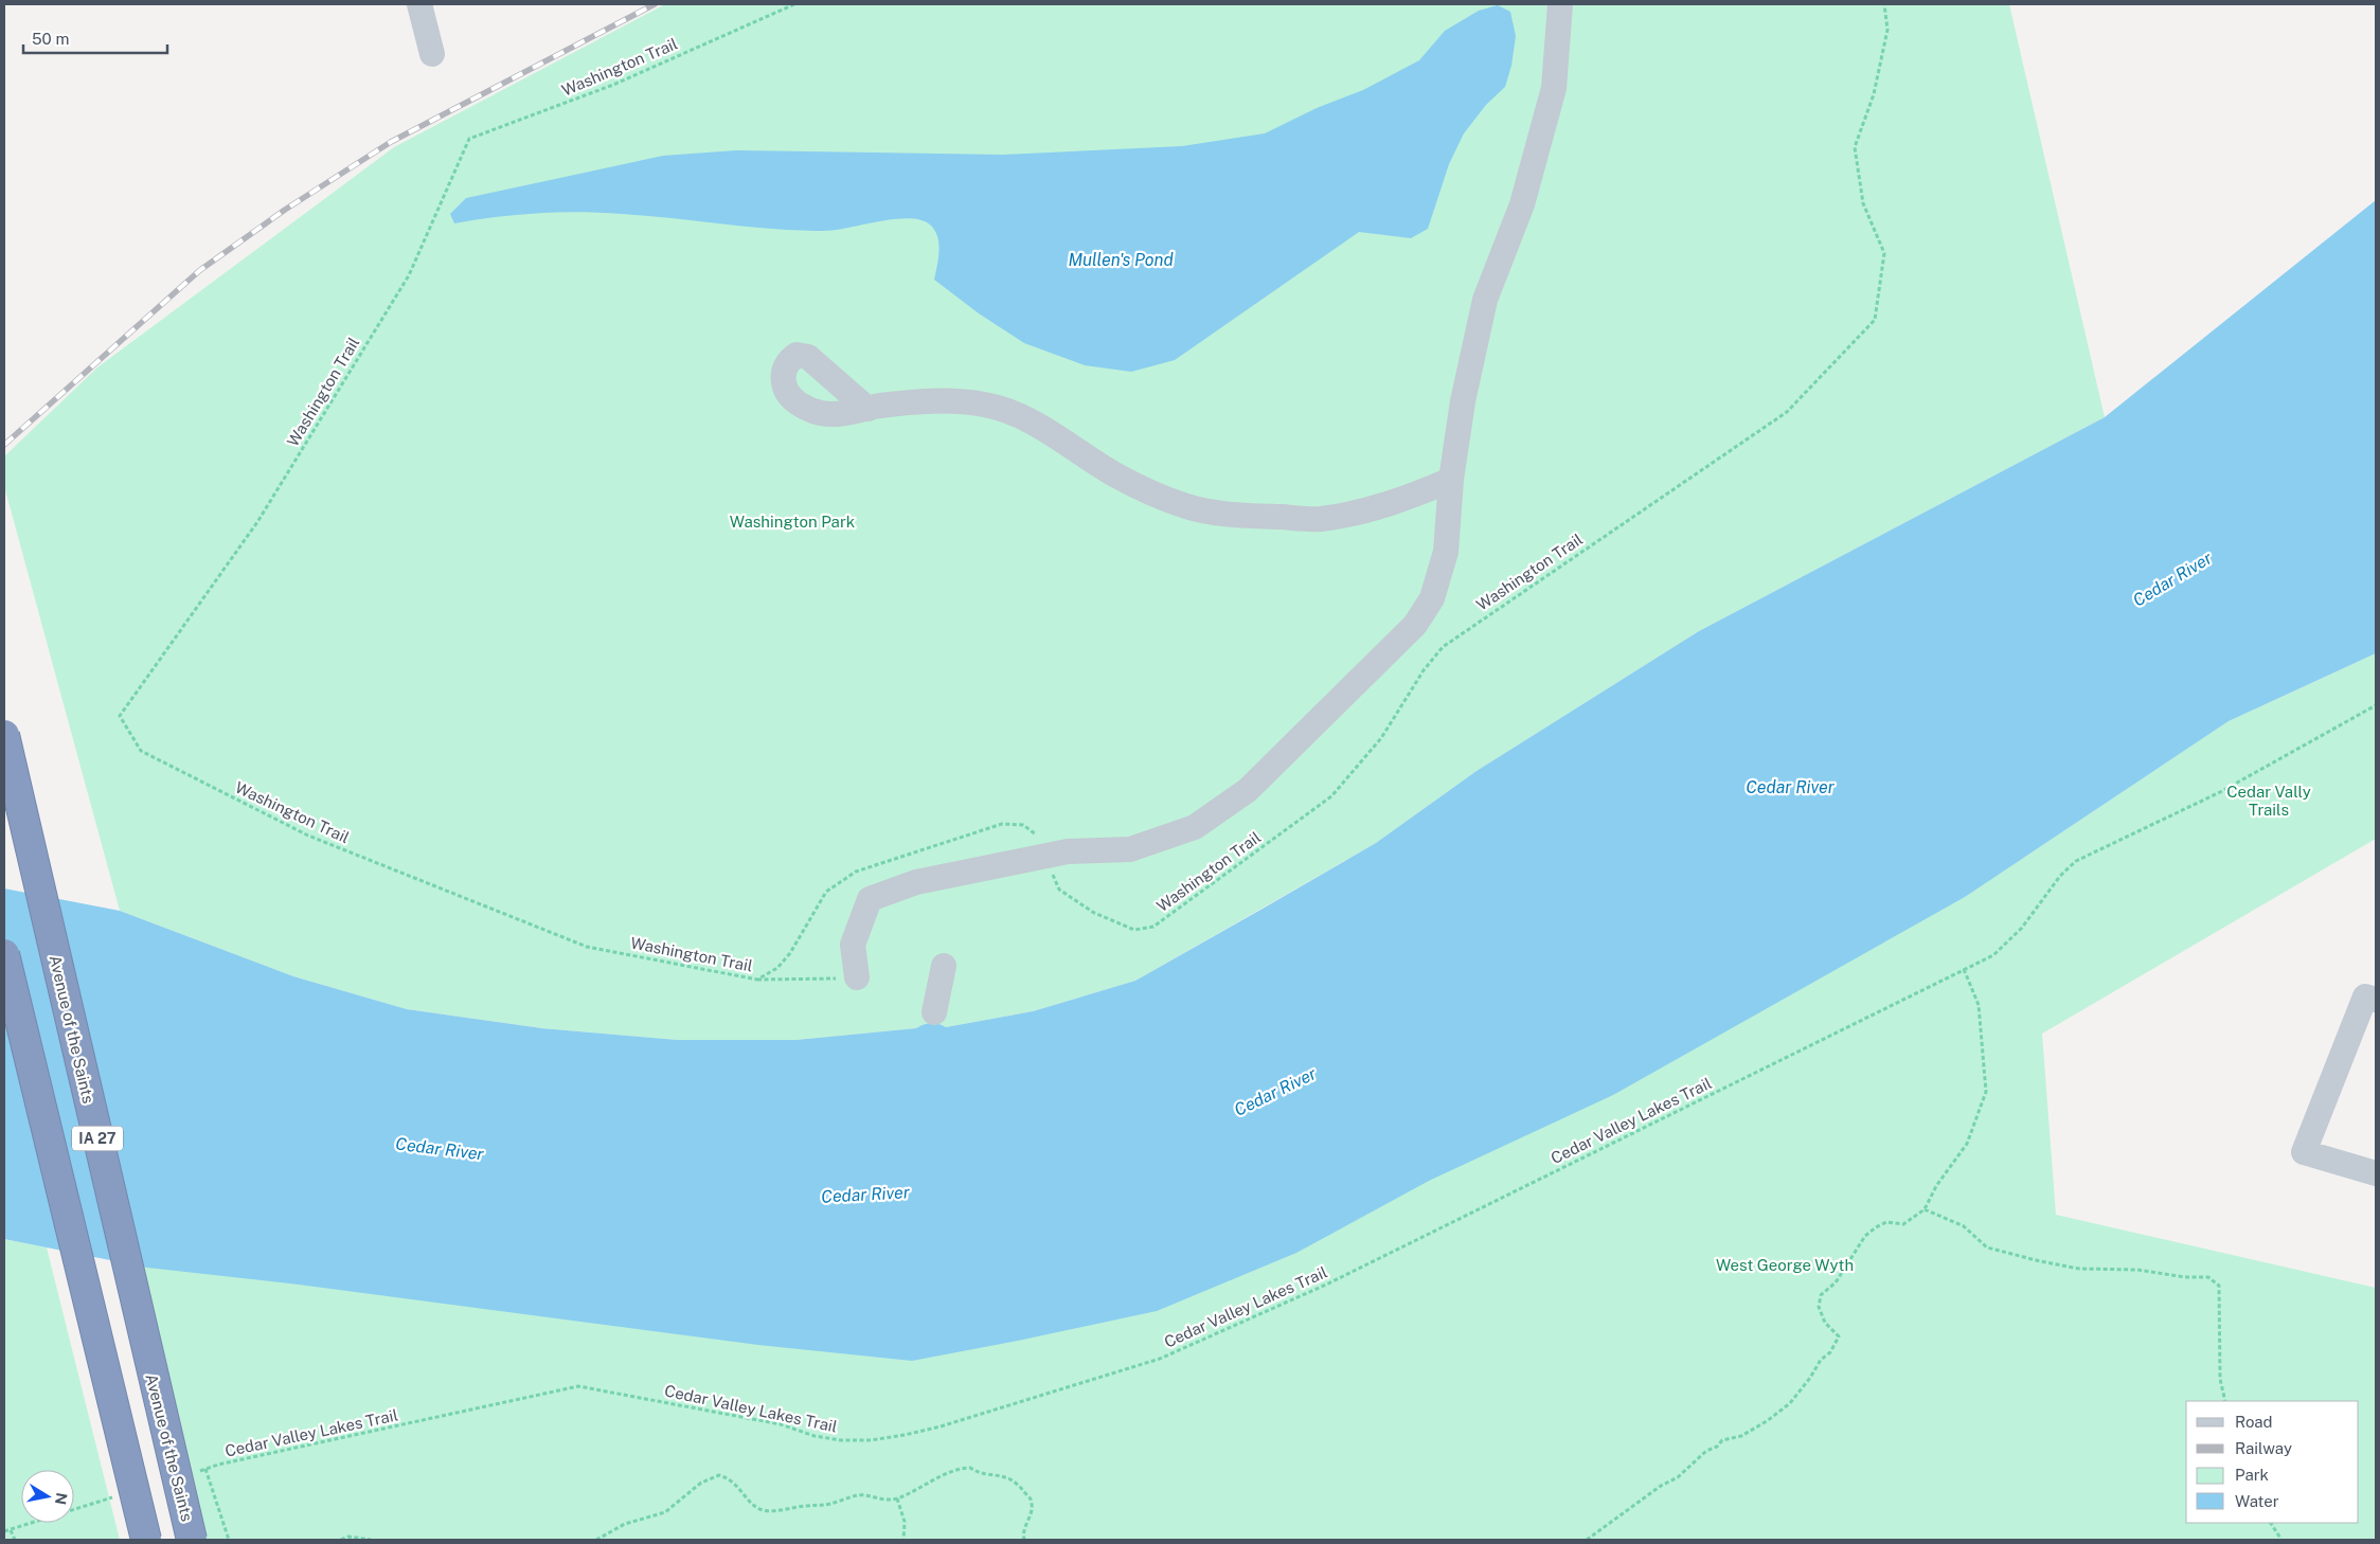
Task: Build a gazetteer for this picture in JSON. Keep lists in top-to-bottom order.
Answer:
{
  "streets": {
    "highway": ["Avenue of the Saints", "IA 27"],
    "path": ["Washington Trail", "Cedar Valley Lakes Trail"]
  },
  "water": ["Mullen's Pond", "Cedar River"],
  "parks": ["Washington Park", "Cedar Vally Trails", "West George Wyth"],
  "legend": [
    "Road",
    "Railway",
    "Park",
    "Water"
  ],
  "scale_bar": "50 m",
  "north": "right"
}
